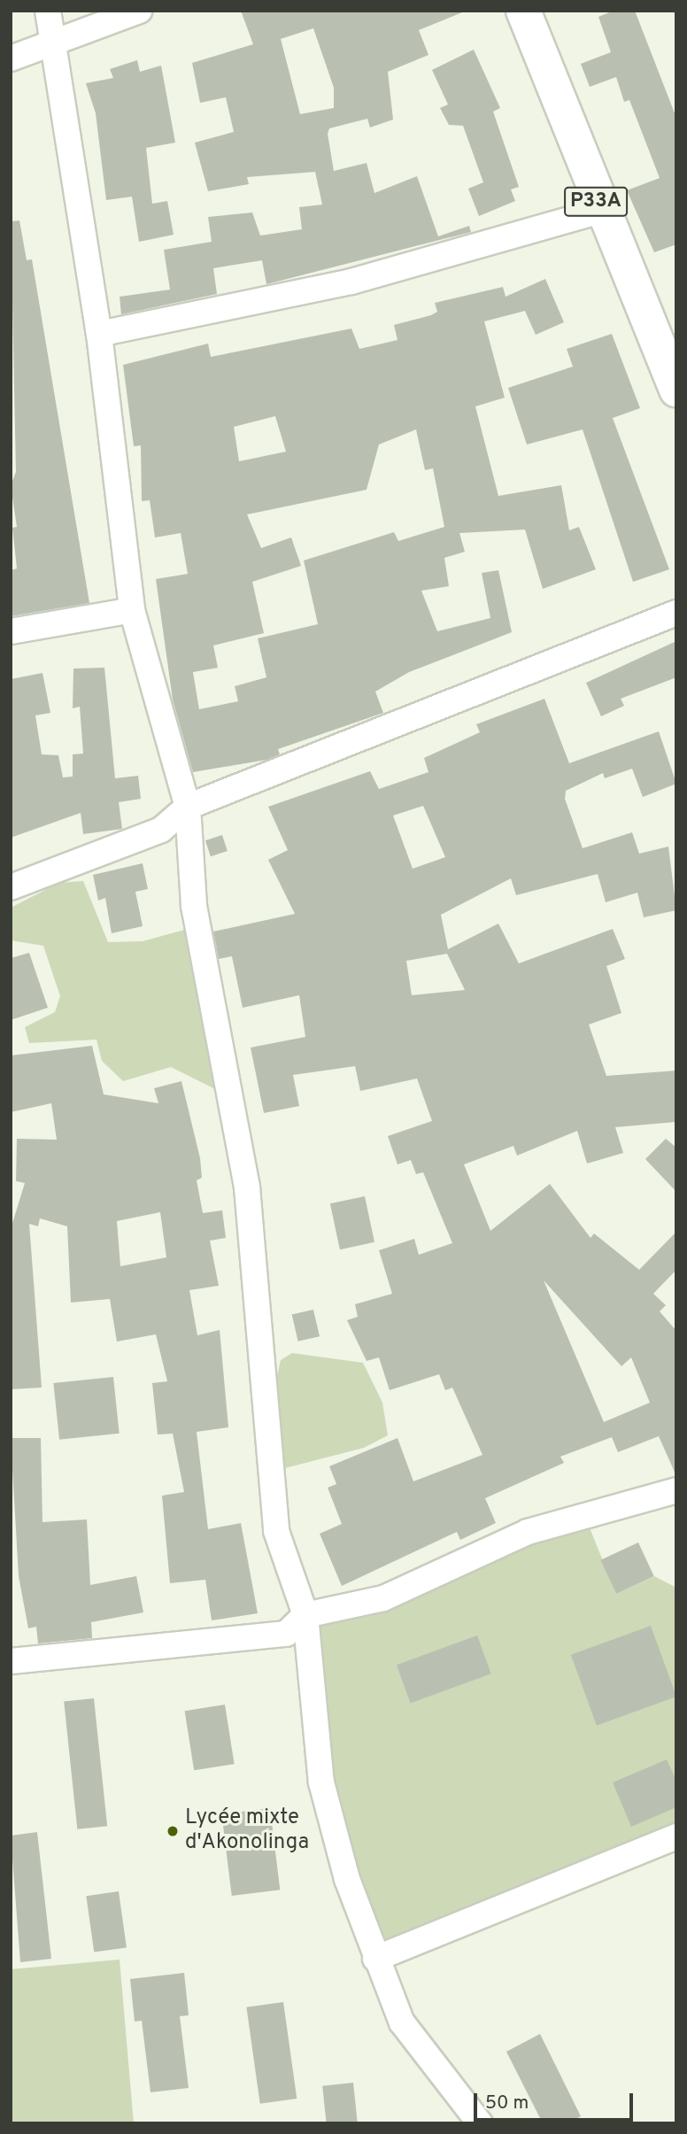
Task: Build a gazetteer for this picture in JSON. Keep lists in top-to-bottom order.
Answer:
{
  "streets": {
    "main road": ["P33A"]
  },
  "places": ["Lycée mixte d'Akonolinga"],
  "scale_bar": "50 m"
}
